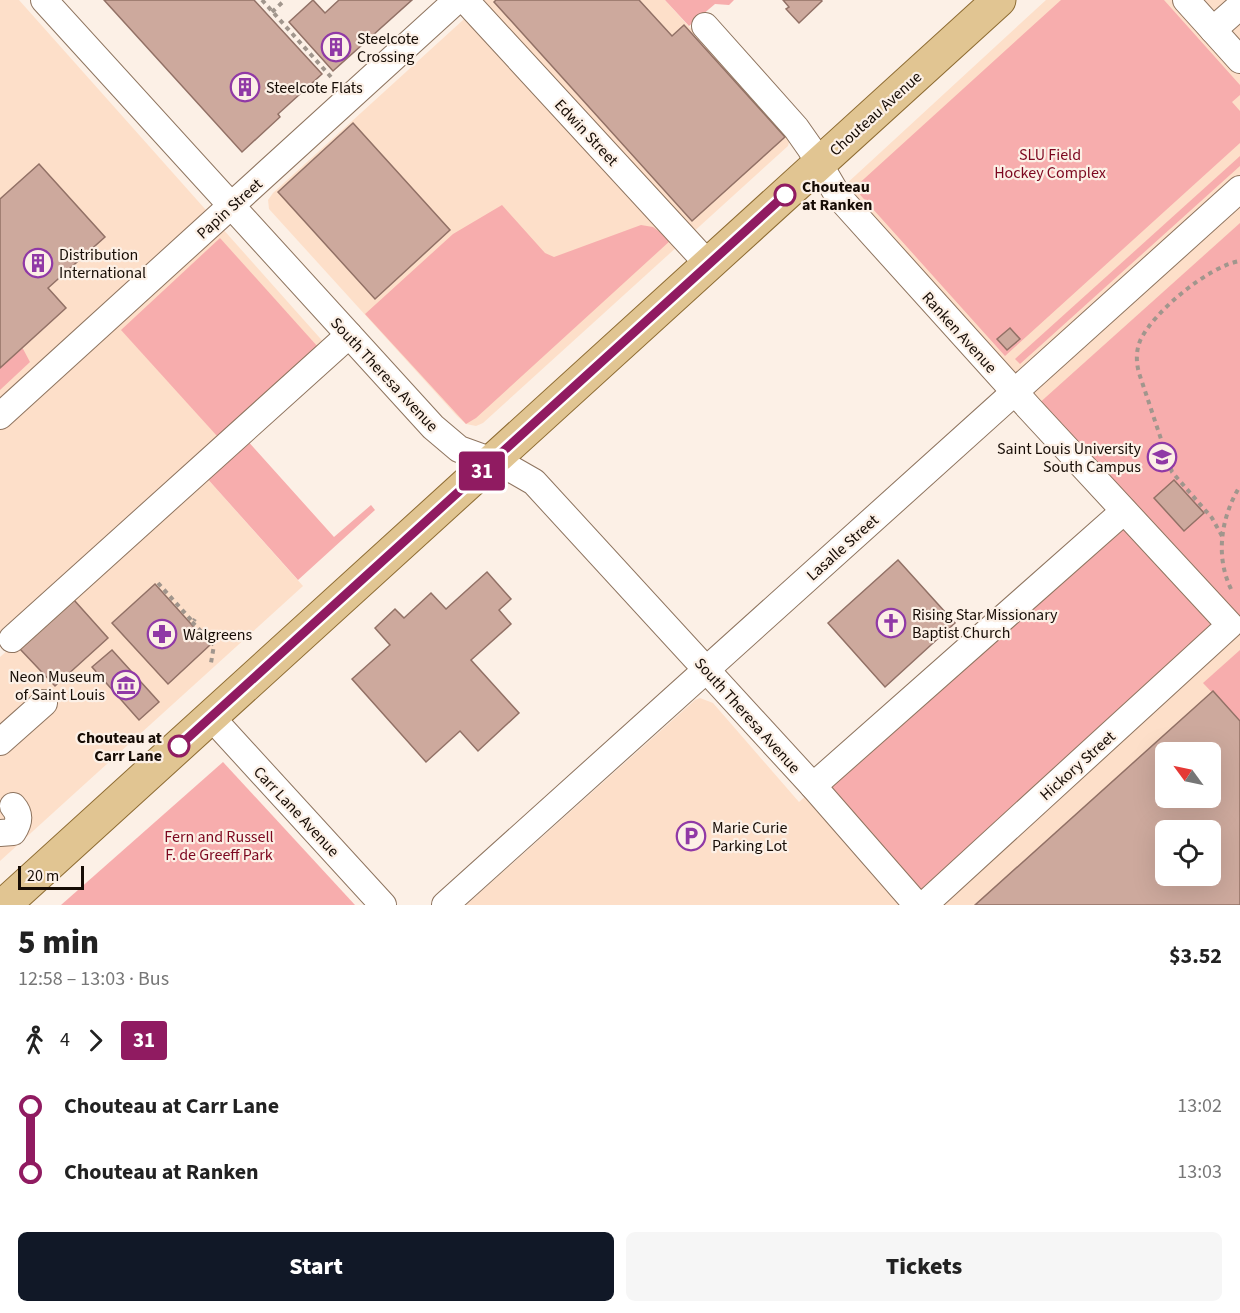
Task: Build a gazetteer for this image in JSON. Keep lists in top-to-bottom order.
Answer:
{
  "streets": {
    "main road": ["Chouteau Avenue"],
    "street": [
      "Edwin Street",
      "Papin Street",
      "Ranken Avenue",
      "South Theresa Avenue",
      "Lasalle Street",
      "Hickory Street",
      "Carr Lane Avenue"
    ]
  },
  "crossings": [
    ["Chouteau Avenue", "Edwin Street"],
    ["Chouteau Avenue", "Ranken Avenue"],
    ["Chouteau Avenue", "South Theresa Avenue"],
    ["Chouteau Avenue", "Carr Lane Avenue"],
    ["Papin Street", "South Theresa Avenue"],
    ["Ranken Avenue", "Lasalle Street"],
    ["Ranken Avenue", "Hickory Street"],
    ["South Theresa Avenue", "Lasalle Street"]
  ],
  "parks": ["SLU Field Hockey Complex", "Fern and Russell F. de Greeff Park"],
  "places": {
    "building": ["Steelcote Crossing", "Steelcote Flats", "Distribution International"],
    "other": ["Chouteau at Ranken", "Chouteau at Carr Lane"],
    "school or university": ["Saint Louis University South Campus"],
    "church": ["Rising Star Missionary Baptist Church"],
    "pharmacy": ["Walgreens"],
    "museum": ["Neon Museum of Saint Louis"],
    "parking": ["Marie Curie Parking Lot"]
  },
  "lines": ["bus line 31"],
  "scale_bar": "20 m",
  "north": "top left",
  "page": {
    "on_map": "31",
    "scale": "20 m",
    "heading": ["5 min", "12:58 – 13:03 · Bus", "$3.52"],
    "legs": ["4", "31"],
    "list": [
      {
        "name": "Chouteau at Carr Lane",
        "value": "13:02"
      },
      {
        "name": "Chouteau at Ranken",
        "value": "13:03"
      }
    ],
    "buttons": ["Start", "Tickets"]
  }
}
